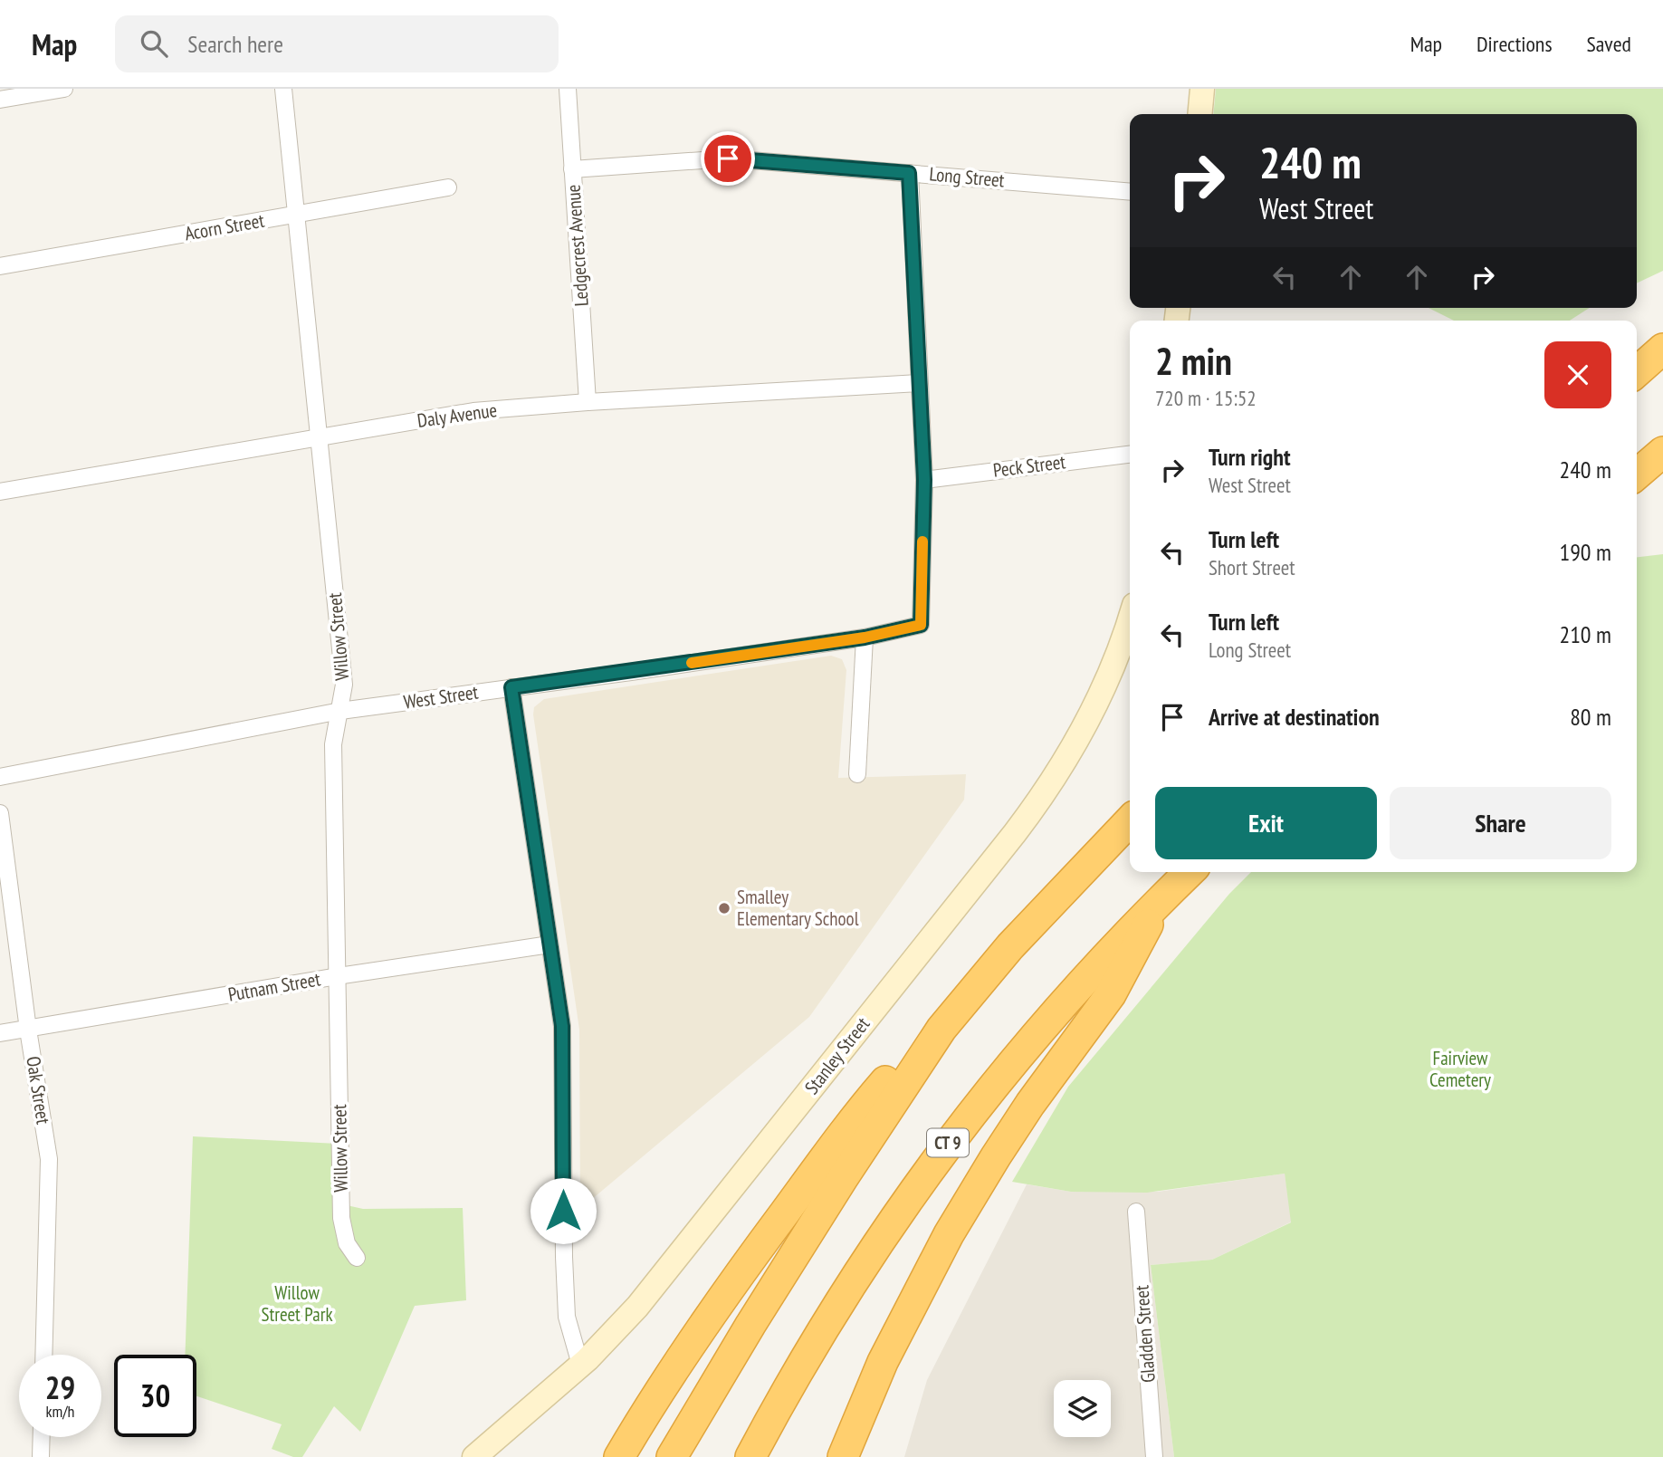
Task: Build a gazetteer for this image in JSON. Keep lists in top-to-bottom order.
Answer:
{
  "streets": {
    "highway": ["CT 9"],
    "main road": ["Stanley Street"],
    "street": [
      "Long Street",
      "Acorn Street",
      "Ledgecrest Avenue",
      "Daly Avenue",
      "Peck Street",
      "Willow Street",
      "West Street",
      "Putnam Street",
      "Oak Street",
      "Gladden Street"
    ]
  },
  "crossings": [
    ["Long Street", "Ledgecrest Avenue"],
    ["Acorn Street", "Willow Street"],
    ["Ledgecrest Avenue", "Daly Avenue"],
    ["Daly Avenue", "Willow Street"],
    ["Peck Street", "West Street"],
    ["Willow Street", "West Street"],
    ["Willow Street", "Putnam Street"],
    ["Putnam Street", "Oak Street"]
  ],
  "parks": ["Fairview Cemetery", "Willow Street Park"],
  "places": ["Smalley Elementary School"],
  "page": {
    "header": "Map",
    "search": "Search here",
    "nav": ["Map", "Directions", "Saved"],
    "turn": ["240 m", "West Street"],
    "heading": ["2 min", "720 m · 15:52"],
    "list": [
      {
        "name": "Turn right",
        "note": "West Street",
        "value": "240 m"
      },
      {
        "name": "Turn left",
        "note": "Short Street",
        "value": "190 m"
      },
      {
        "name": "Turn left",
        "note": "Long Street",
        "value": "210 m"
      },
      {
        "name": "Arrive at destination",
        "value": "80 m"
      }
    ],
    "buttons": ["Exit", "Share"],
    "speed": "29 km/h",
    "limit": "30"
  }
}
